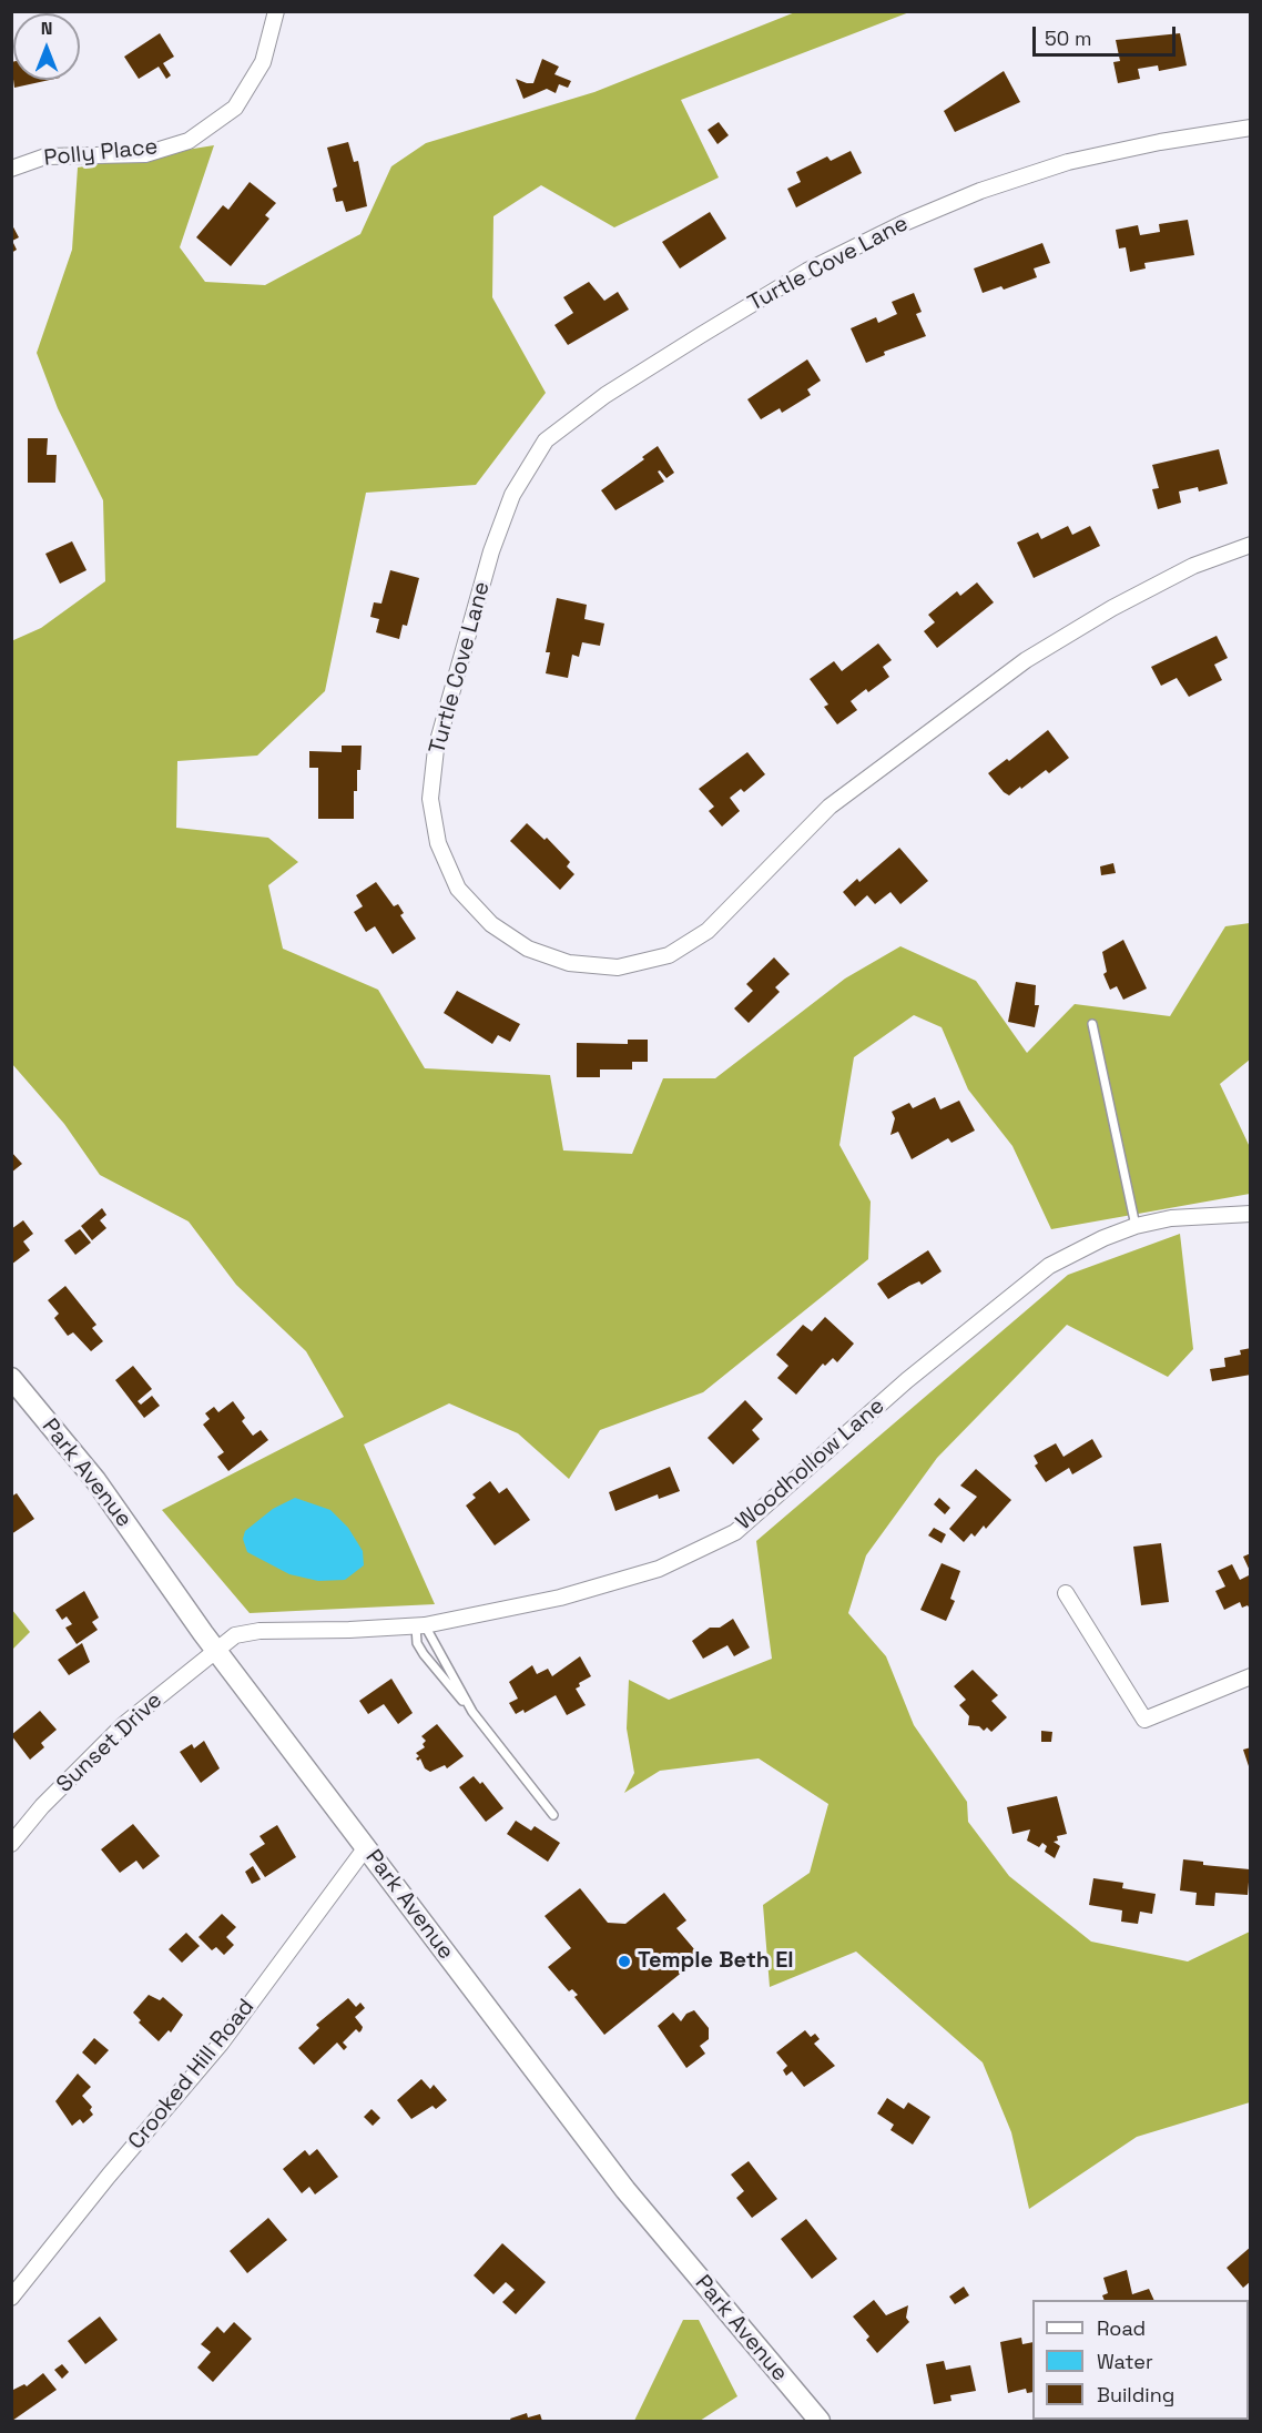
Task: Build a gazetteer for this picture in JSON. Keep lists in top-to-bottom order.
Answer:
{
  "streets": {
    "main road": ["Park Avenue"],
    "street": [
      "Polly Place",
      "Turtle Cove Lane",
      "Woodhollow Lane",
      "Sunset Drive",
      "Crooked Hill Road"
    ]
  },
  "crossings": [
    ["Woodhollow Lane", "Park Avenue"],
    ["Woodhollow Lane", "Sunset Drive"],
    ["Park Avenue", "Sunset Drive"],
    ["Park Avenue", "Crooked Hill Road"]
  ],
  "places": ["Temple Beth El"],
  "legend": ["Road", "Water", "Building"],
  "scale_bar": "50 m",
  "north": "top"
}
